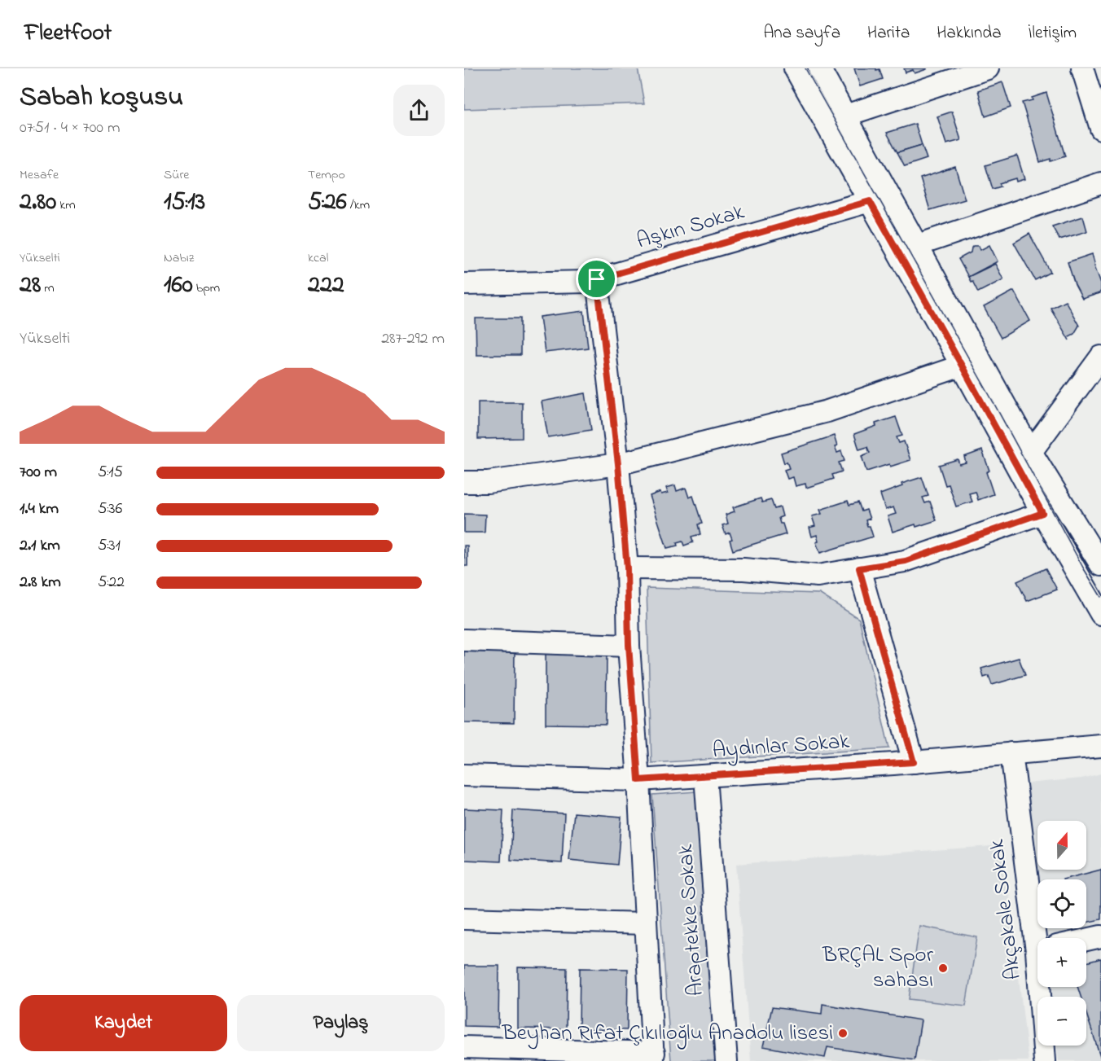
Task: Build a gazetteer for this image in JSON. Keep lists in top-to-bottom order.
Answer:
{
  "streets": {
    "street": [
      "Aşkın Sokak",
      "Aydınlar Sokak",
      "Akçakale Sokak",
      "Araptekke Sokak"
    ]
  },
  "crossings": [
    ["Aşkın Sokak", "Araptekke Sokak"],
    ["Aydınlar Sokak", "Akçakale Sokak"],
    ["Aydınlar Sokak", "Araptekke Sokak"]
  ],
  "places": ["BRÇAL Spor sahası", "Beyhan Rıfat Çıkılıoğlu Anadolu lisesi"],
  "north": "top",
  "page": {
    "header": "Fleetfoot",
    "nav": [
      "Ana sayfa",
      "Harita",
      "Hakkında",
      "İletişim"
    ],
    "heading": ["Sabah koşusu", "07:51 · 4 × 700 m"],
    "stats": [
      ["Mesafe", "2.80 km"],
      ["Süre", "15:13"],
      ["Tempo", "5:26 /km"],
      ["Yükselti", "28 m"],
      ["Nabız", "160 bpm"],
      ["kcal", "222"]
    ],
    "chart": ["Yükselti", "287–292 m"],
    "list": [
      {
        "name": "700 m",
        "note": "5:15"
      },
      {
        "name": "1.4 km",
        "note": "5:36"
      },
      {
        "name": "2.1 km",
        "note": "5:31"
      },
      {
        "name": "2.8 km",
        "note": "5:22"
      }
    ],
    "map_buttons": ["+", "−"],
    "buttons": ["Kaydet", "Paylaş"]
  }
}
